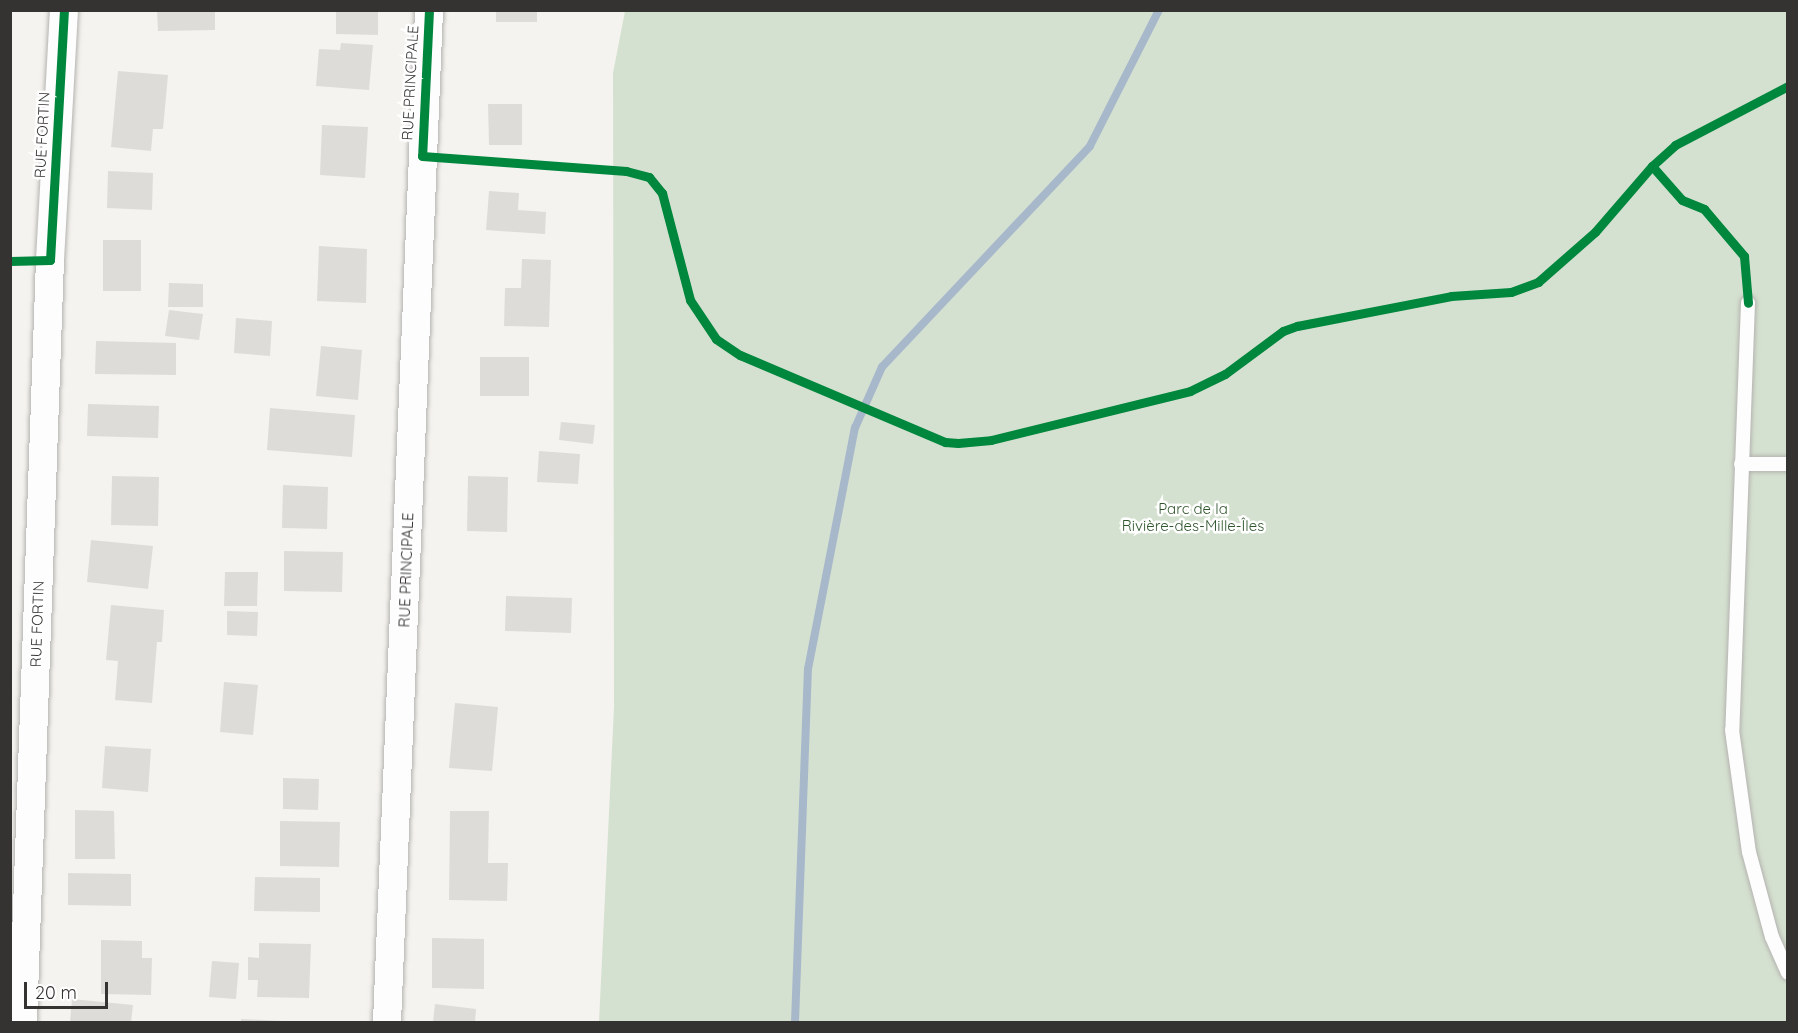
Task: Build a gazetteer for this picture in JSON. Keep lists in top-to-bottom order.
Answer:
{
  "streets": {
    "street": ["RUE PRINCIPALE", "RUE FORTIN"]
  },
  "parks": ["Parc de la Rivière-des-Mille-Îles"],
  "scale_bar": "20 m"
}
